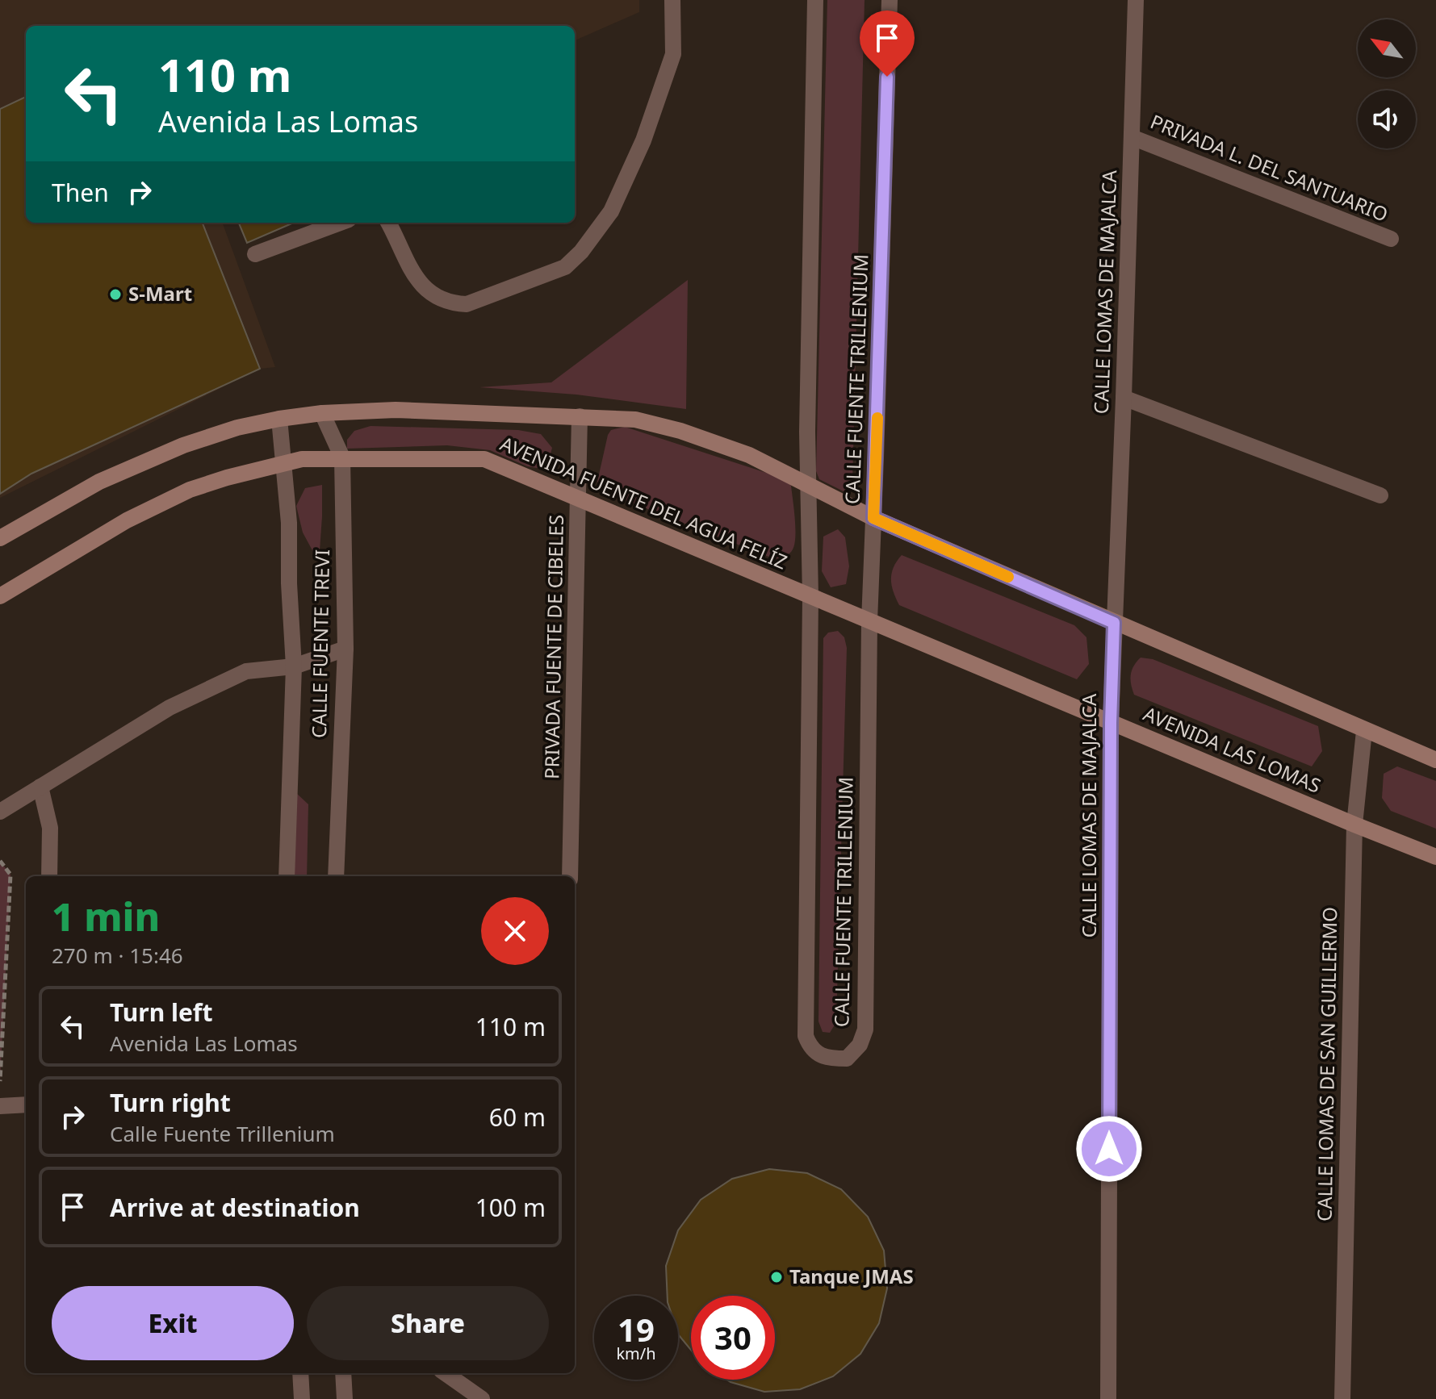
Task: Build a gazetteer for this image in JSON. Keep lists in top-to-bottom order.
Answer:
{
  "streets": {
    "main road": ["AVENIDA FUENTE DEL AGUA FELÍZ", "AVENIDA LAS LOMAS"],
    "street": [
      "PRIVADA L. DEL SANTUARIO",
      "CALLE LOMAS DE MAJALCA",
      "CALLE FUENTE TRILLENIUM",
      "CALLE FUENTE TREVI",
      "PRIVADA FUENTE DE CIBELES",
      "CALLE LOMAS DE SAN GUILLERMO"
    ]
  },
  "crossings": [
    ["PRIVADA L. DEL SANTUARIO", "CALLE LOMAS DE MAJALCA"],
    ["CALLE LOMAS DE MAJALCA", "AVENIDA LAS LOMAS"],
    ["CALLE FUENTE TRILLENIUM", "AVENIDA FUENTE DEL AGUA FELÍZ"],
    ["CALLE FUENTE TRILLENIUM", "AVENIDA LAS LOMAS"],
    ["AVENIDA FUENTE DEL AGUA FELÍZ", "CALLE FUENTE TREVI"],
    ["AVENIDA FUENTE DEL AGUA FELÍZ", "PRIVADA FUENTE DE CIBELES"],
    ["AVENIDA FUENTE DEL AGUA FELÍZ", "AVENIDA LAS LOMAS"],
    ["AVENIDA LAS LOMAS", "CALLE LOMAS DE SAN GUILLERMO"]
  ],
  "places": ["S-Mart", "Tanque JMAS"],
  "north": "top left",
  "page": {
    "turn": ["110 m", "Avenida Las Lomas"],
    "then": "Then",
    "heading": ["1 min", "270 m · 15:46"],
    "list": [
      {
        "name": "Turn left",
        "note": "Avenida Las Lomas",
        "value": "110 m"
      },
      {
        "name": "Turn right",
        "note": "Calle Fuente Trillenium",
        "value": "60 m"
      },
      {
        "name": "Arrive at destination",
        "value": "100 m"
      }
    ],
    "buttons": ["Exit", "Share"],
    "speed": "19 km/h",
    "limit": "30"
  }
}
